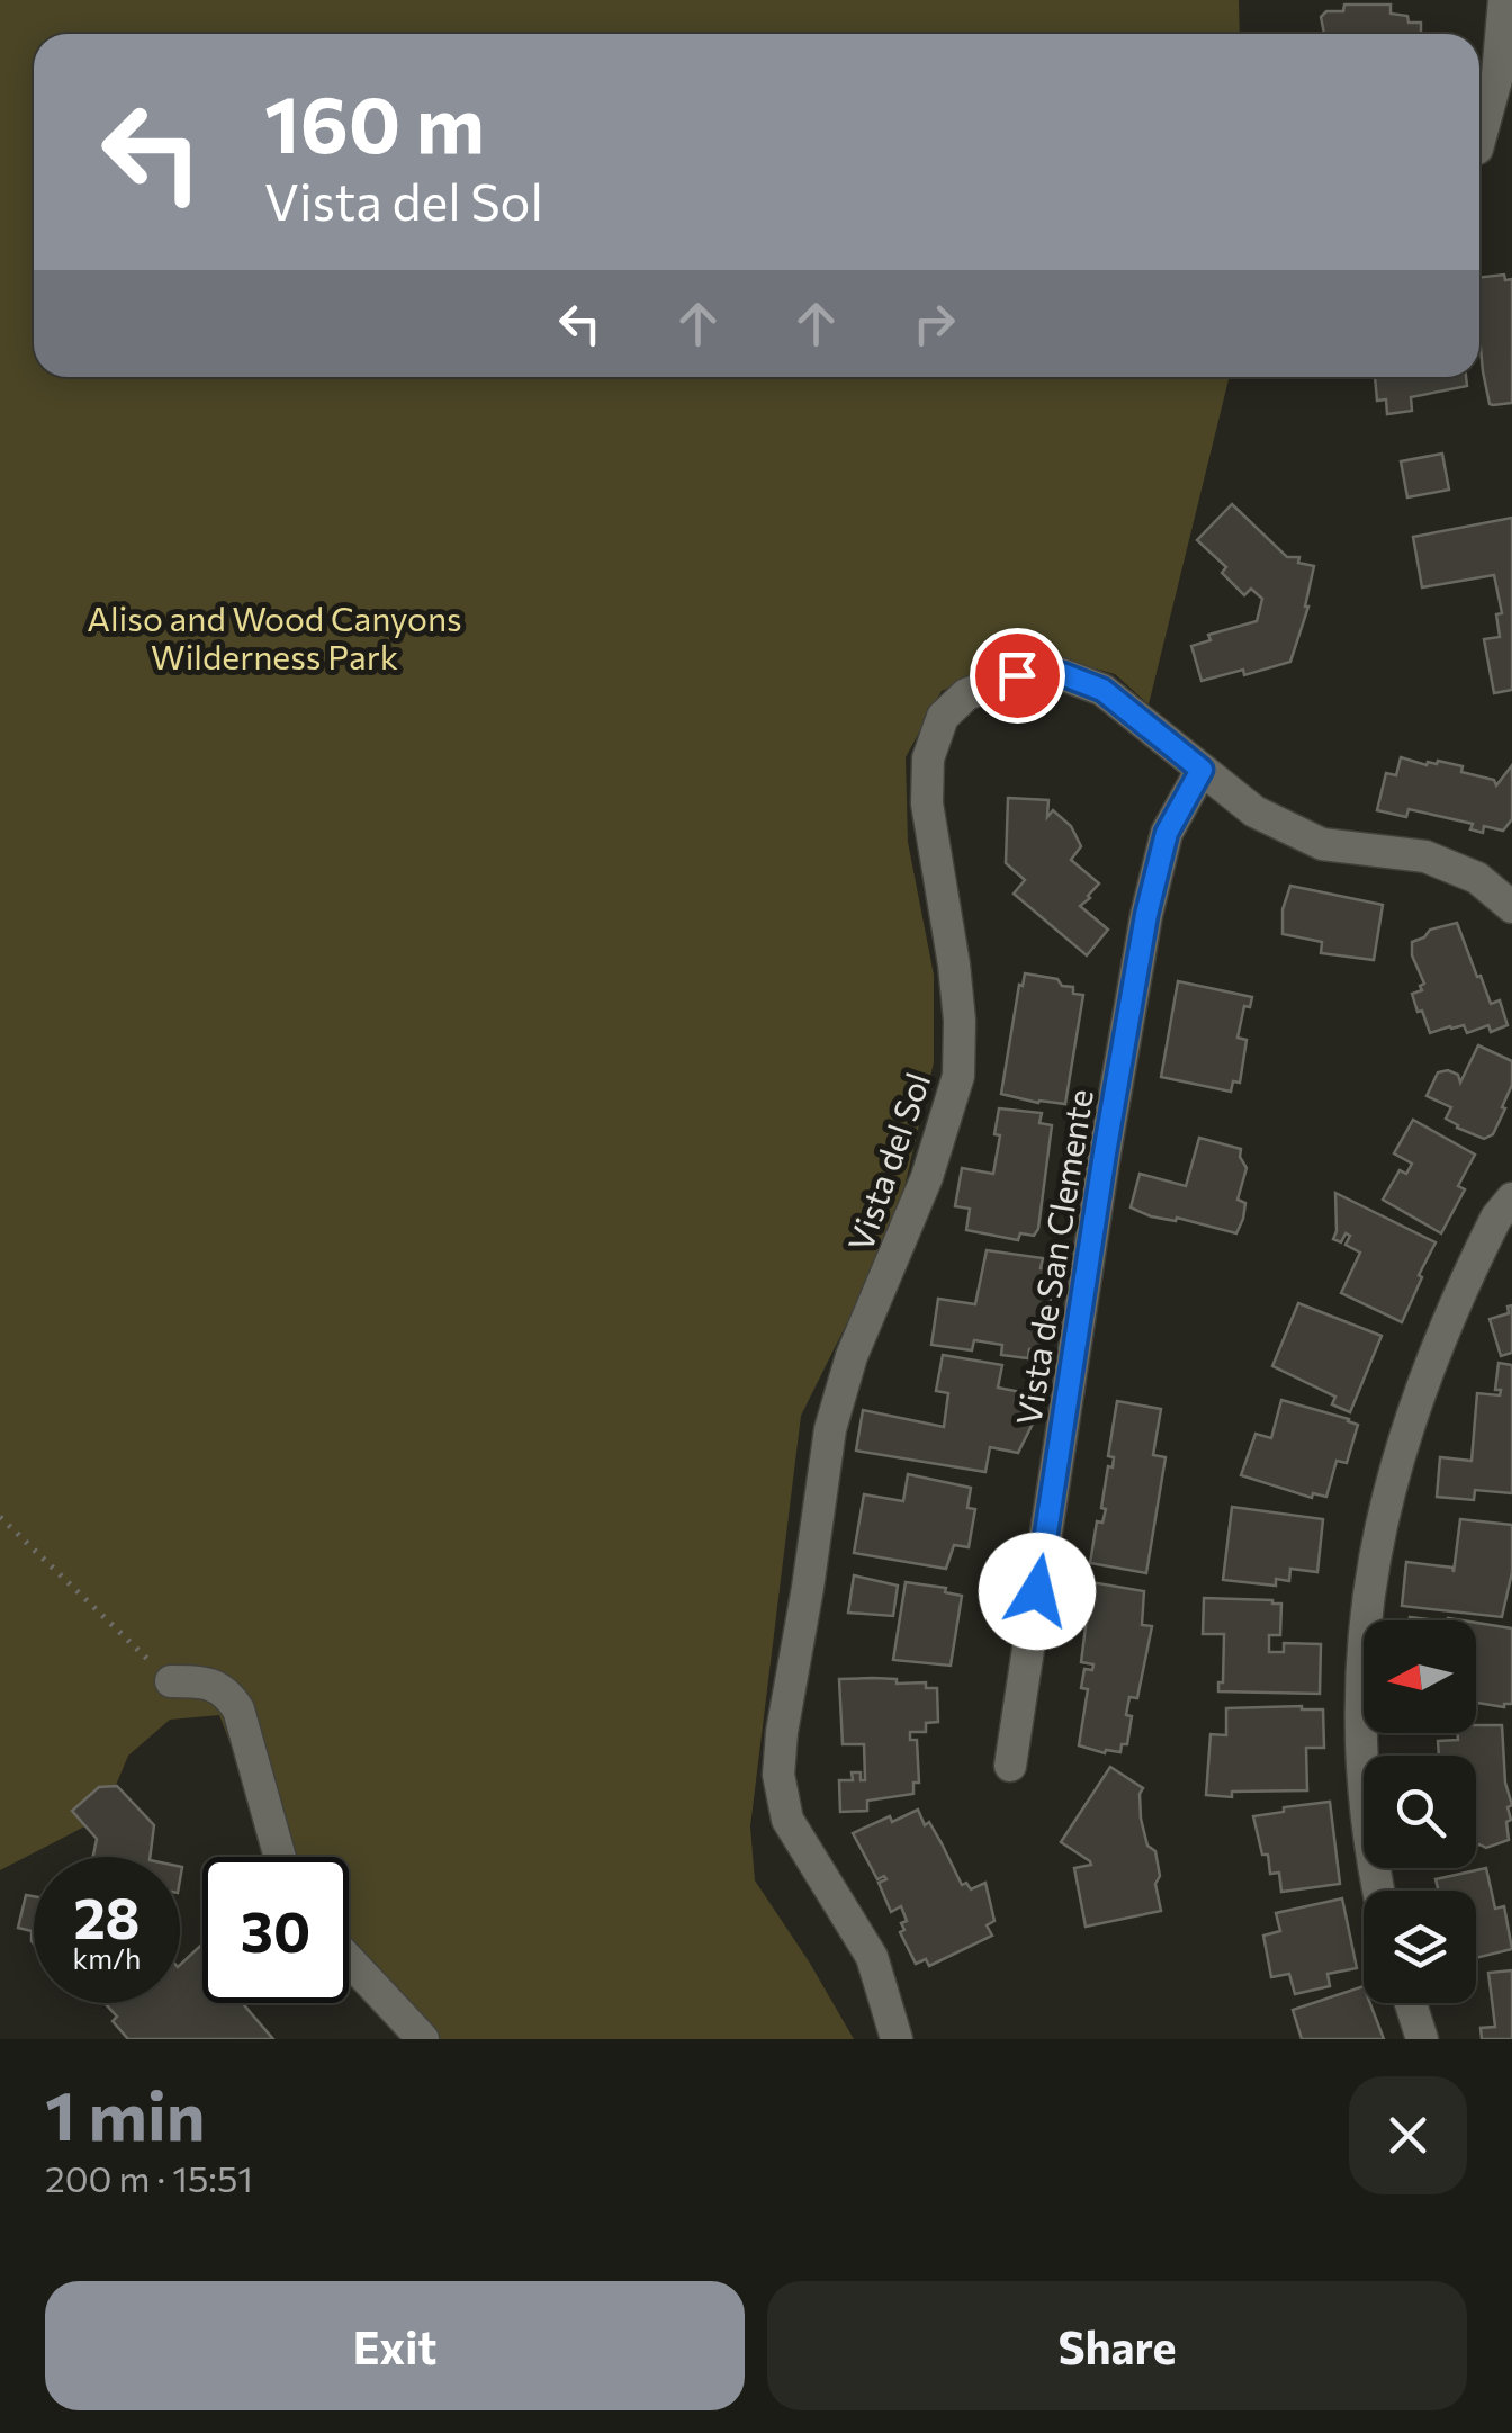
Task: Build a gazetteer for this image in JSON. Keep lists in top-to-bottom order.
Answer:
{
  "streets": {
    "street": ["Vista del Sol", "Vista de San Clemente"]
  },
  "crossings": [
    ["Vista del Sol", "Vista de San Clemente"]
  ],
  "parks": ["Aliso and Wood Canyons Wilderness Park"],
  "north": "left",
  "page": {
    "turn": ["160 m", "Vista del Sol"],
    "speed": "28 km/h",
    "limit": "30",
    "heading": ["1 min", "200 m · 15:51"],
    "buttons": ["Exit", "Share"]
  }
}
